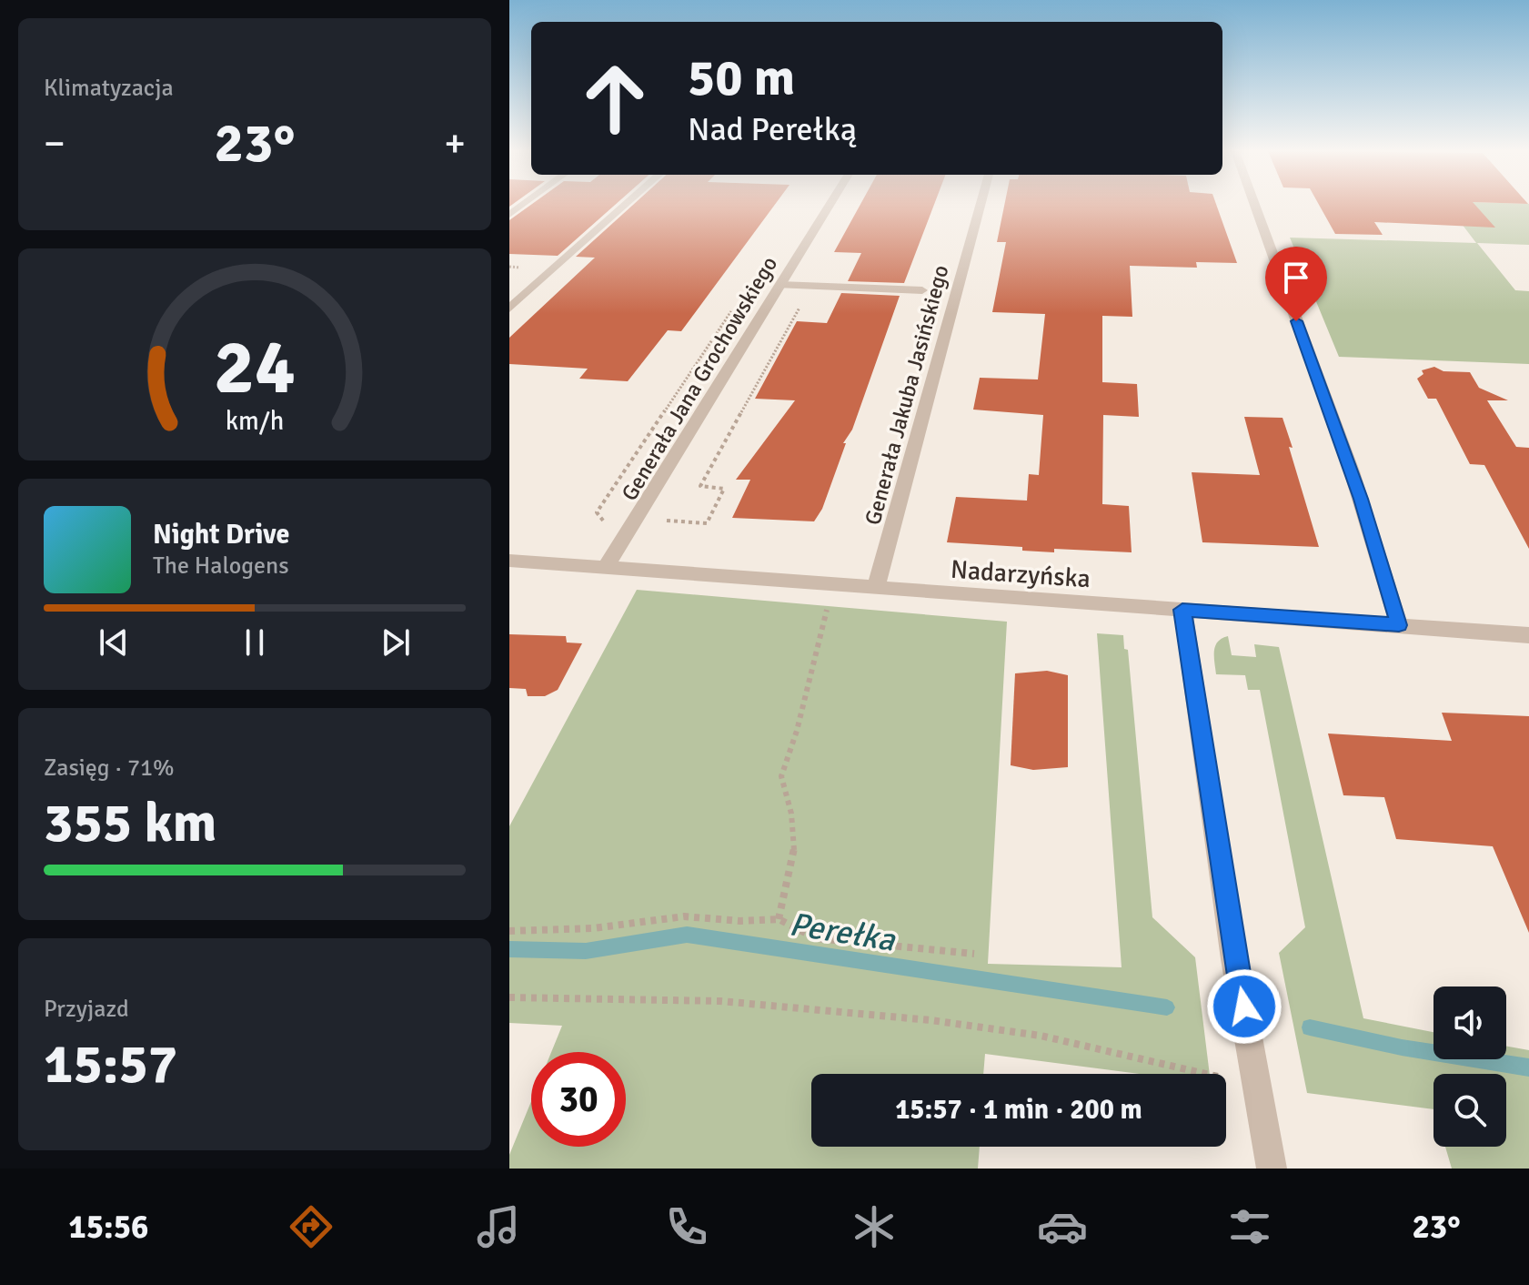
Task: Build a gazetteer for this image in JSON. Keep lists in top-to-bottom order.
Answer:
{
  "streets": {
    "street": ["Generała Jana Grochowskiego", "Generała Jakuba Jasińskiego", "Nadarzyńska"]
  },
  "crossings": [
    ["Generała Jana Grochowskiego", "Nadarzyńska"],
    ["Generała Jakuba Jasińskiego", "Nadarzyńska"]
  ],
  "water": ["Perełka"],
  "page": {
    "tile": [
      "Klimatyzacja",
      ["Zasięg · 71%", "355 km"],
      ["Przyjazd", "15:57"]
    ],
    "turn": ["50 m", "Nad Perełką"],
    "heat": ["−", "23°", "+"],
    "song": ["Night Drive", "The Halogens"],
    "limit": "30",
    "trip": "15:57 · 1 min · 200 m",
    "tabs": ["15:56", "23°"],
    "gauge": ["24", "km/h"]
  }
}
